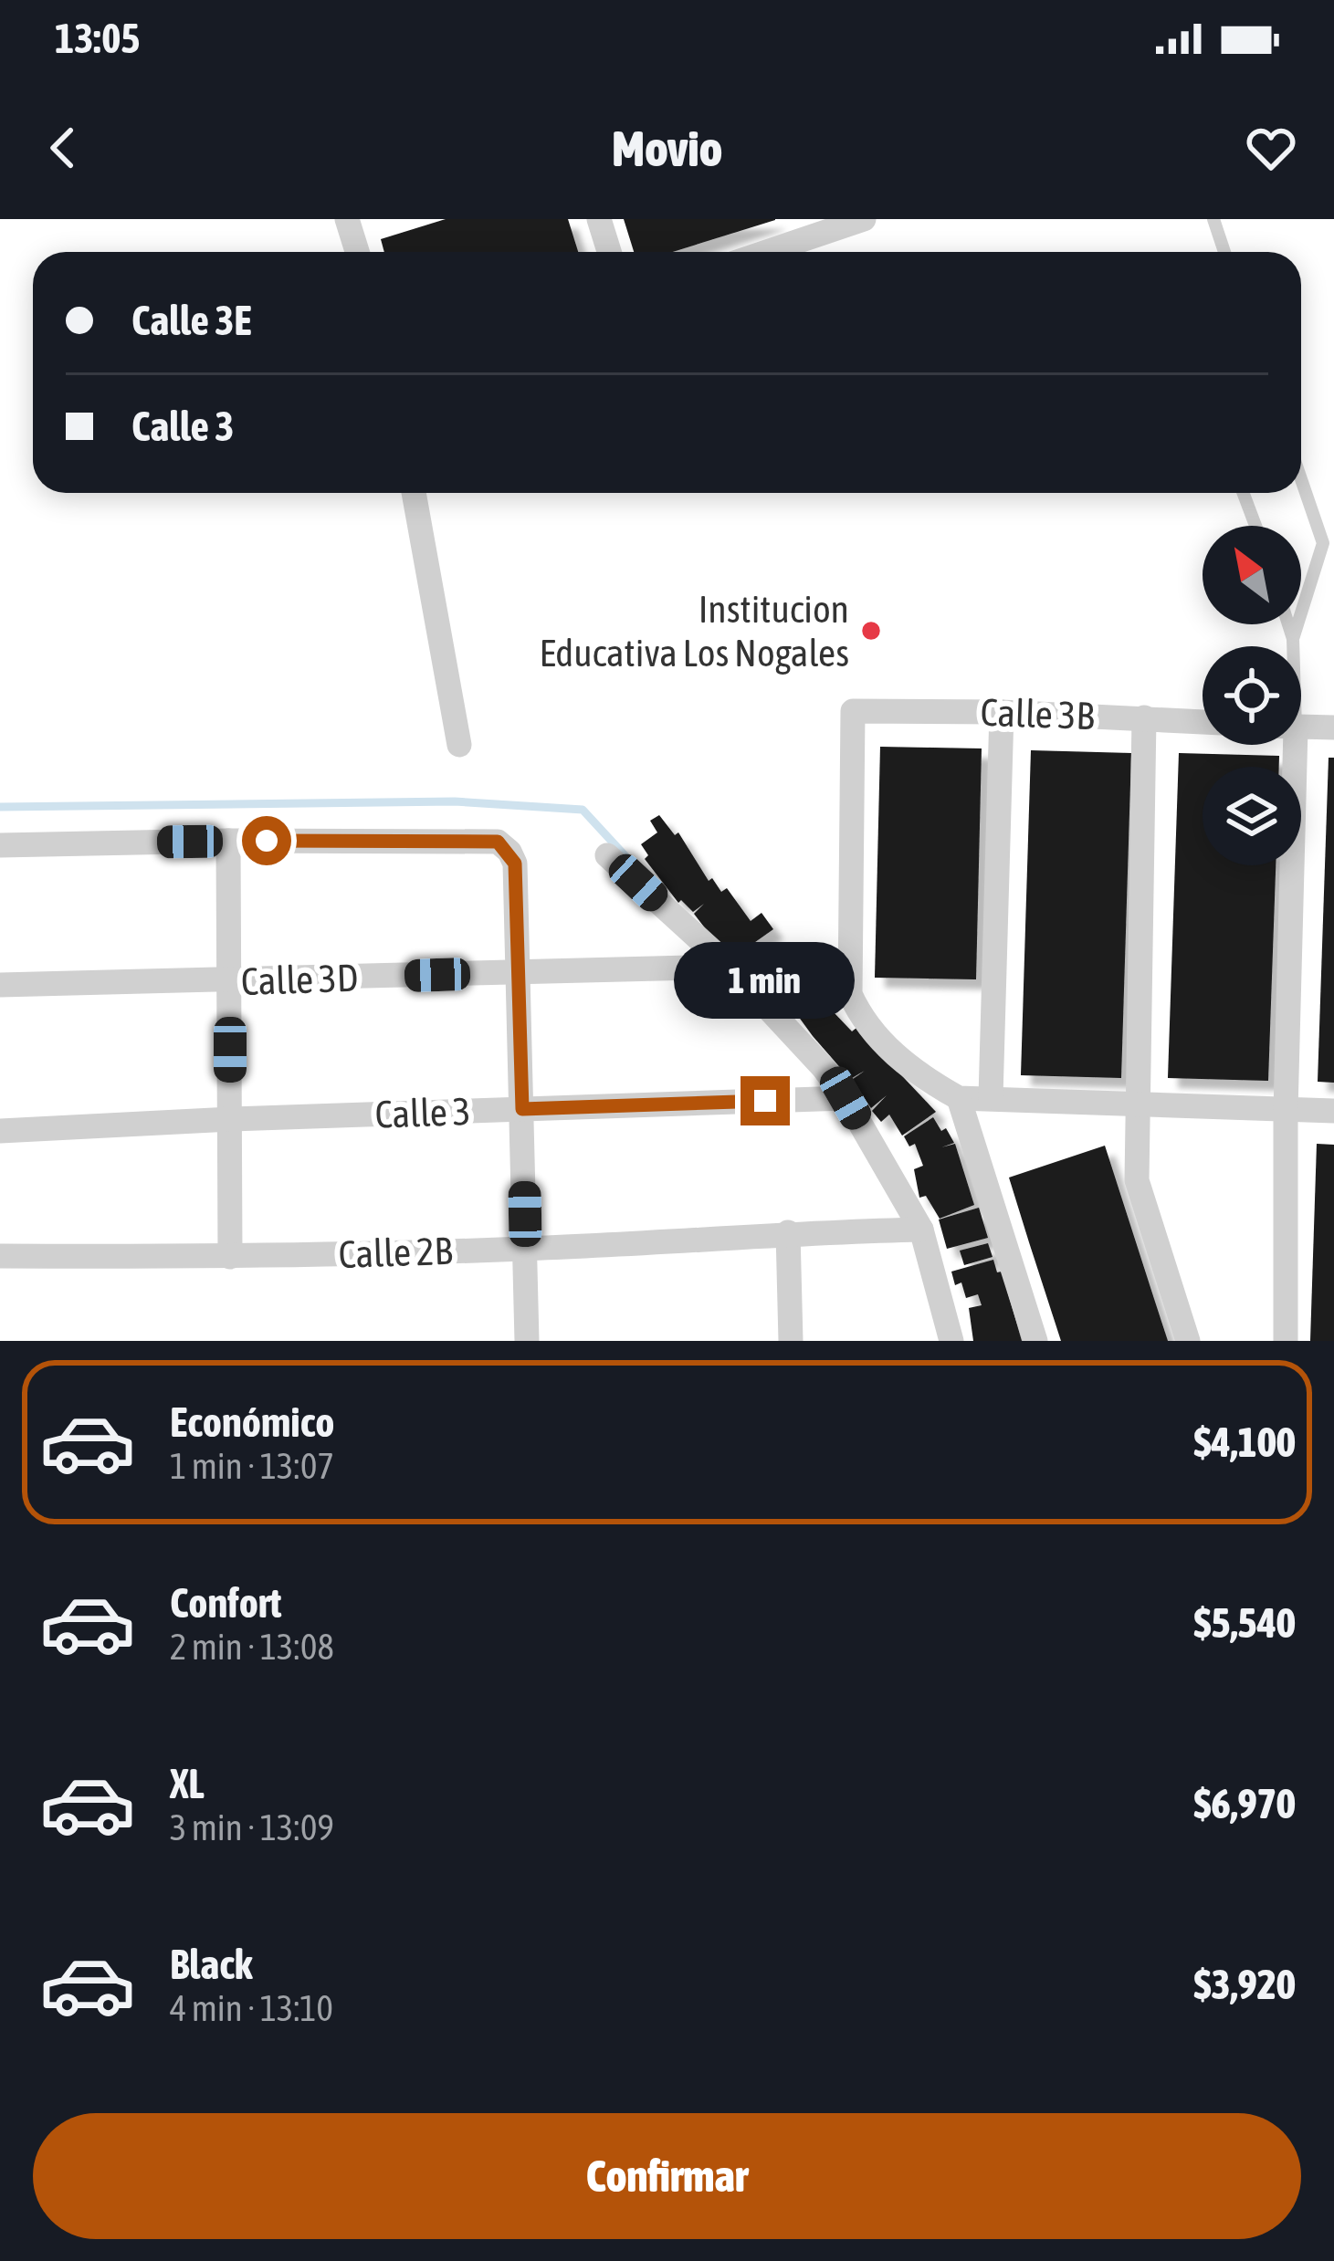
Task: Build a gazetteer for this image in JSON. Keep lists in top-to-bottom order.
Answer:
{
  "streets": {
    "street": [
      "Calle 3B",
      "Calle 3D",
      "Calle 3",
      "Calle 2B"
    ]
  },
  "places": ["Institucion Educativa Los Nogales"],
  "north": "top left",
  "page": {
    "status": "13:05",
    "header": "Movio",
    "banner": ["Calle 3E", "Calle 3"],
    "bubble": "1 min",
    "list": [
      {
        "name": "Económico",
        "note": "1 min · 13:07",
        "value": "$4,100"
      },
      {
        "name": "Confort",
        "note": "2 min · 13:08",
        "value": "$5,540"
      },
      {
        "name": "XL",
        "note": "3 min · 13:09",
        "value": "$6,970"
      },
      {
        "name": "Black",
        "note": "4 min · 13:10",
        "value": "$3,920"
      }
    ],
    "buttons": "Confirmar"
  }
}
